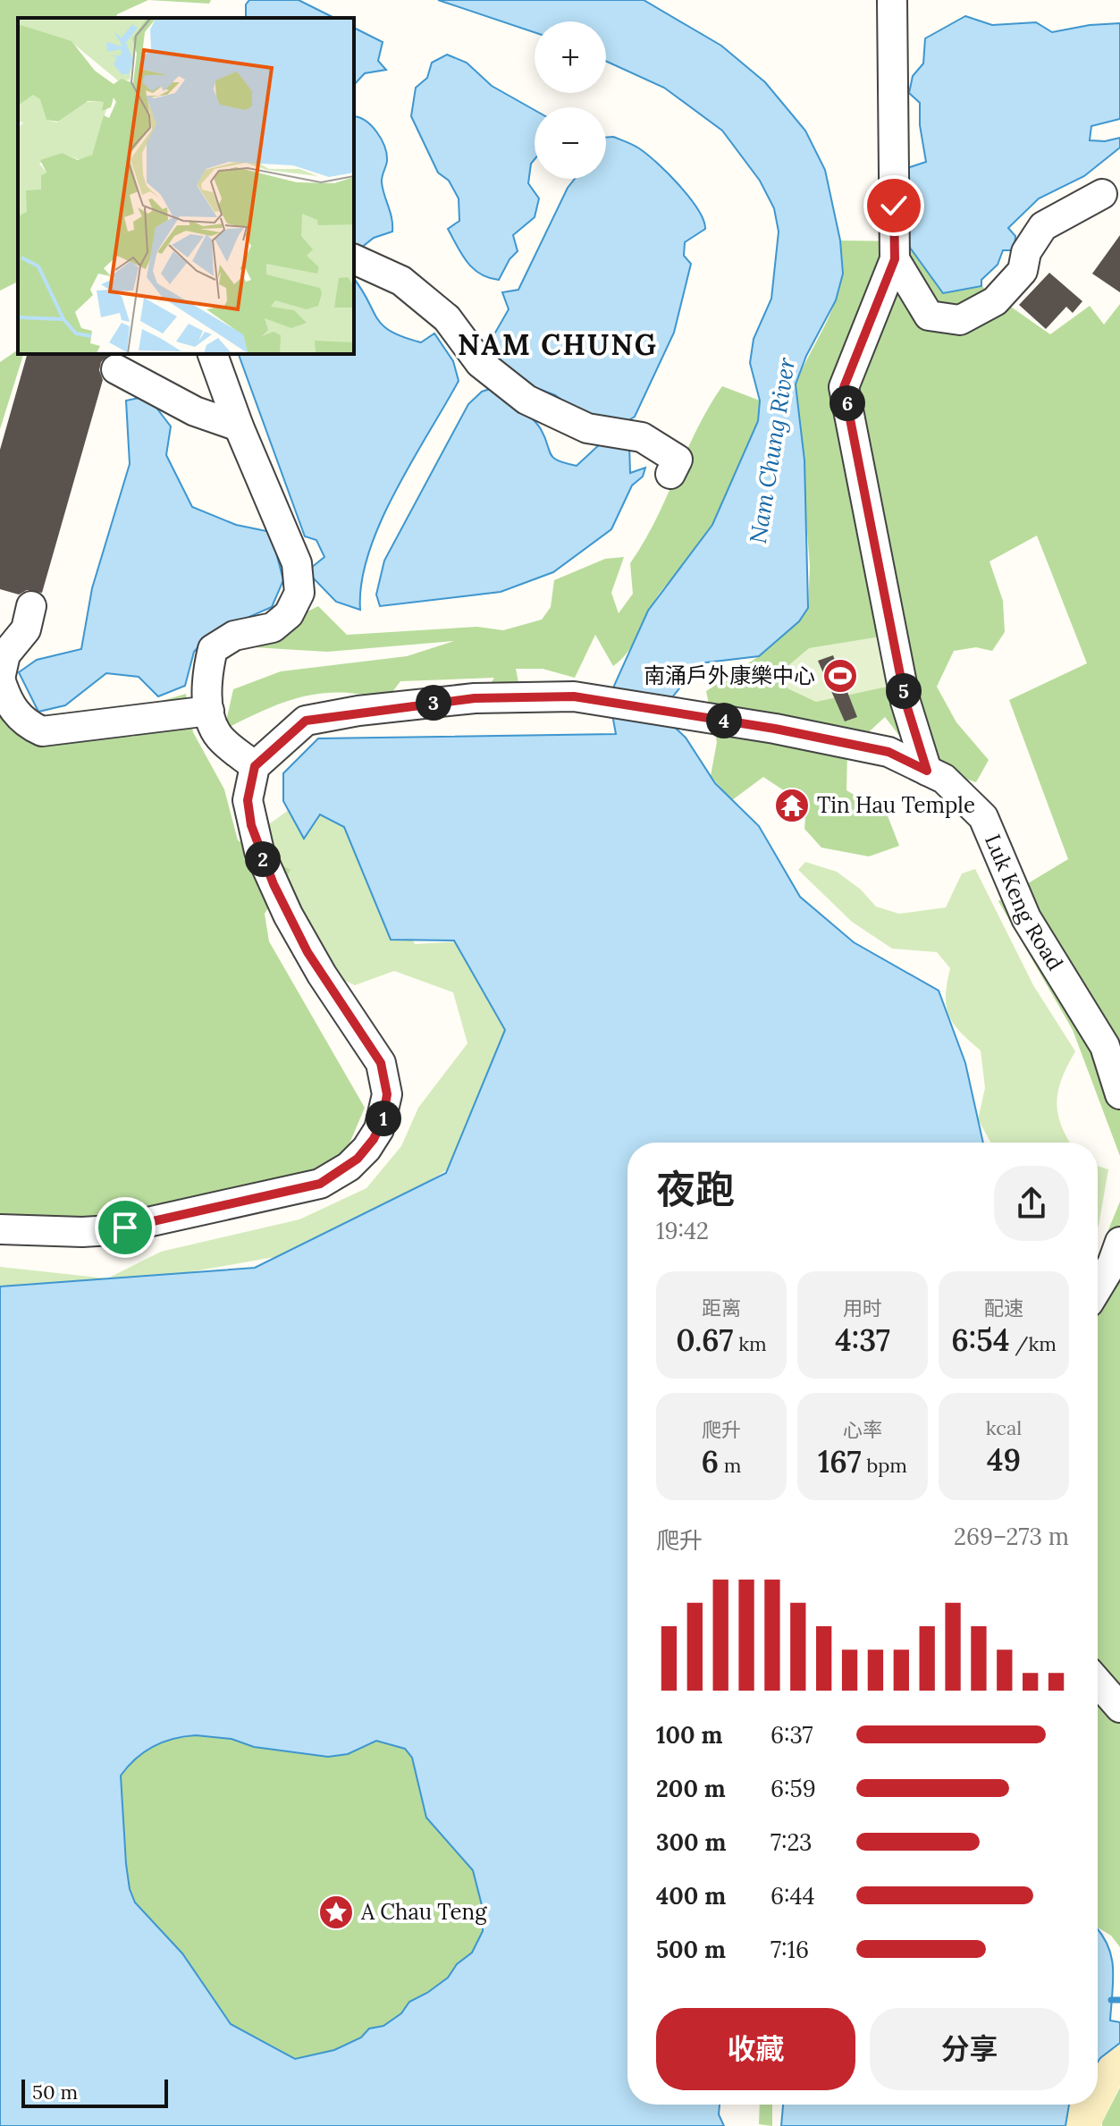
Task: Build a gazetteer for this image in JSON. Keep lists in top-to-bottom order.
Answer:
{
  "streets": {
    "street": ["Luk Keng Road"]
  },
  "districts": ["NAM CHUNG"],
  "water": ["Nam Chung River"],
  "places": {
    "sports": ["南涌戶外康樂中心"],
    "temple": ["Tin Hau Temple"],
    "place": ["A Chau Teng"]
  },
  "scale_bar": "50 m",
  "page": {
    "map_buttons": ["+", "−"],
    "pins": [
      "6",
      "5",
      "3",
      "4",
      "2",
      "1"
    ],
    "heading": ["夜跑", "19:42"],
    "stats": [
      ["距离", "0.67 km"],
      ["用时", "4:37"],
      ["配速", "6:54 /km"],
      ["爬升", "6 m"],
      ["心率", "167 bpm"],
      ["kcal", "49"]
    ],
    "chart": ["爬升", "269–273 m"],
    "list": [
      {
        "name": "100 m",
        "note": "6:37"
      },
      {
        "name": "200 m",
        "note": "6:59"
      },
      {
        "name": "300 m",
        "note": "7:23"
      },
      {
        "name": "400 m",
        "note": "6:44"
      },
      {
        "name": "500 m",
        "note": "7:16"
      }
    ],
    "buttons": ["收藏", "分享"],
    "scale": "50 m"
  }
}
